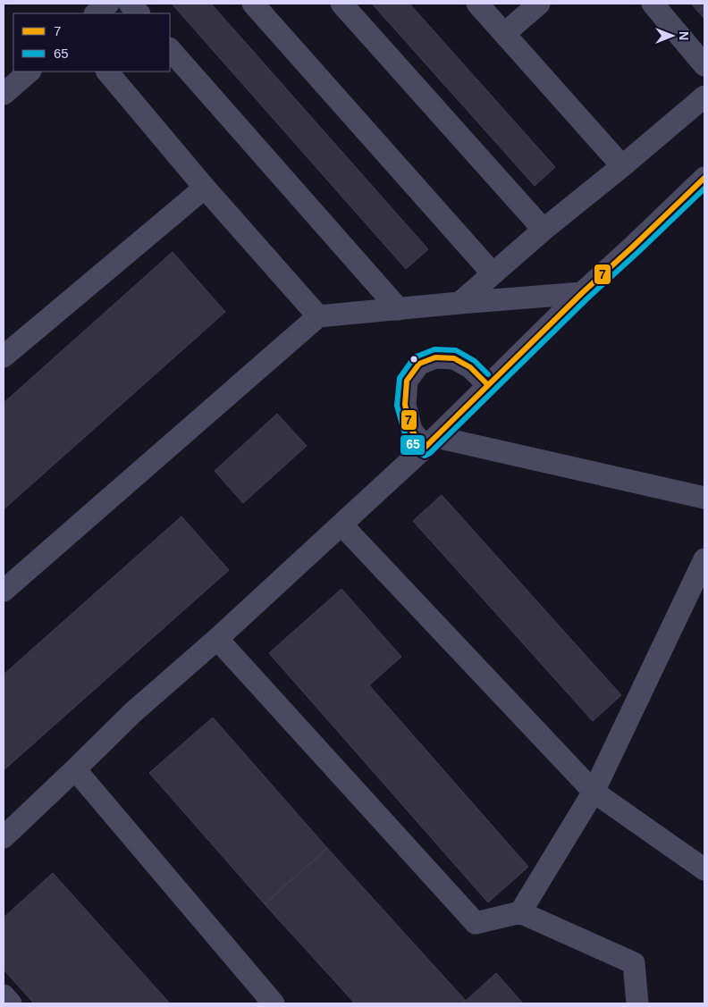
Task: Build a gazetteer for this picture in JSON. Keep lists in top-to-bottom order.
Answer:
{
  "lines": ["transit line 7", "transit line 65"],
  "legend": ["7", "65"],
  "north": "right"
}
